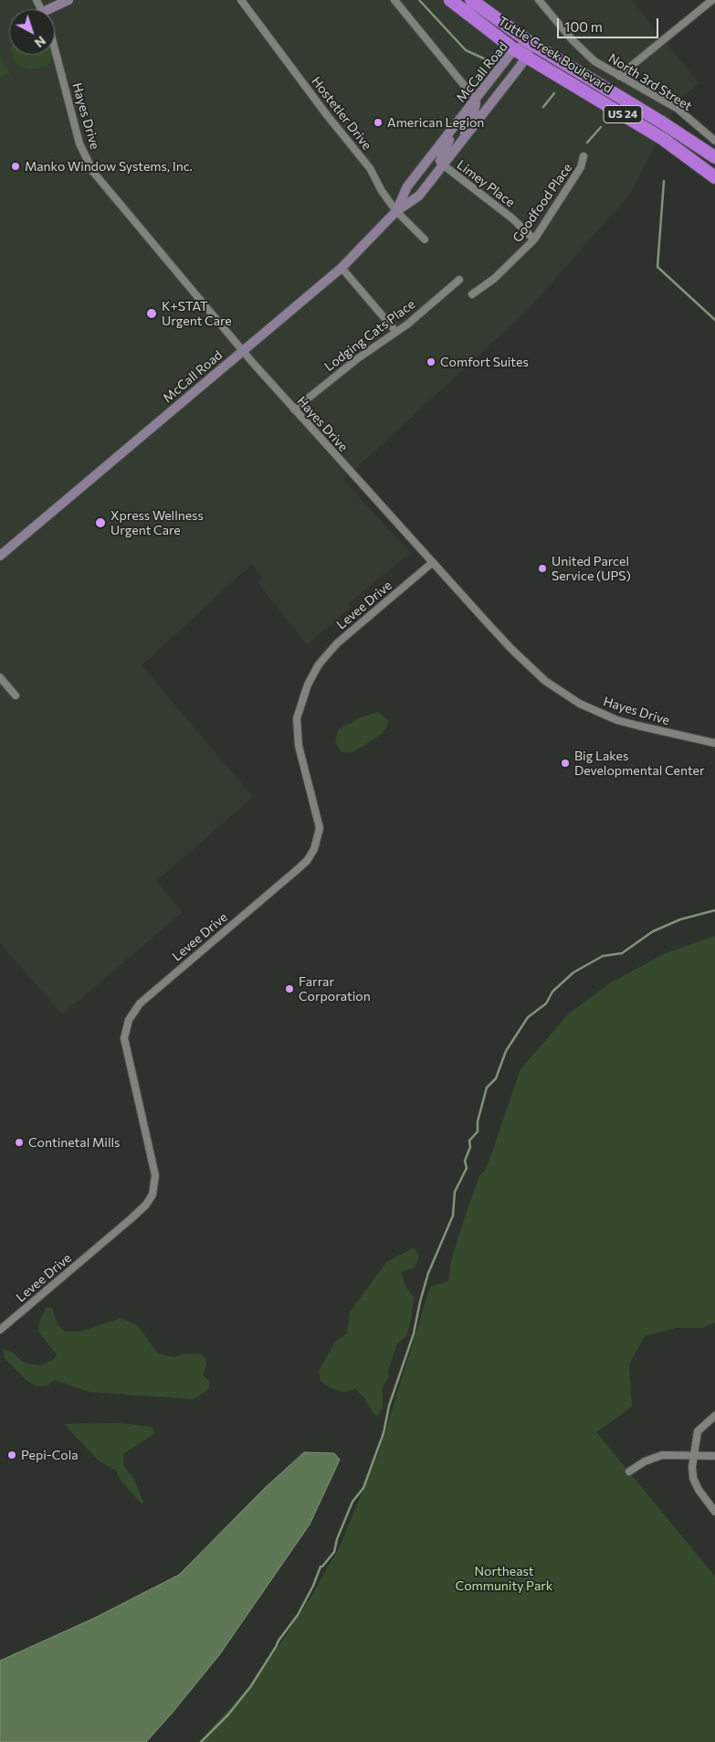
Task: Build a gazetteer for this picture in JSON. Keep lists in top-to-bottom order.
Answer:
{
  "streets": {
    "highway": ["Tuttle Creek Boulevard", "US 24"],
    "main road": ["McCall Road"],
    "street": [
      "North 3rd Street",
      "Hostetler Drive",
      "Hayes Drive",
      "Limey Place",
      "Goodfood Place",
      "Lodging Cats Place",
      "Levee Drive"
    ]
  },
  "crossings": [
    ["Tuttle Creek Boulevard", "McCall Road"],
    ["McCall Road", "Hostetler Drive"],
    ["McCall Road", "Hayes Drive"],
    ["McCall Road", "Limey Place"],
    ["Hayes Drive", "Lodging Cats Place"],
    ["Hayes Drive", "Levee Drive"],
    ["Limey Place", "Goodfood Place"]
  ],
  "parks": ["Northeast Community Park"],
  "places": [
    "American Legion",
    "Manko Window Systems, Inc.",
    "K+STAT Urgent Care",
    "Comfort Suites",
    "Xpress Wellness Urgent Care",
    "United Parcel Service (UPS)",
    "Big Lakes Developmental Center",
    "Farrar Corporation",
    "Continetal Mills",
    "Pepi-Cola"
  ],
  "scale_bar": "100 m",
  "north": "bottom right"
}
